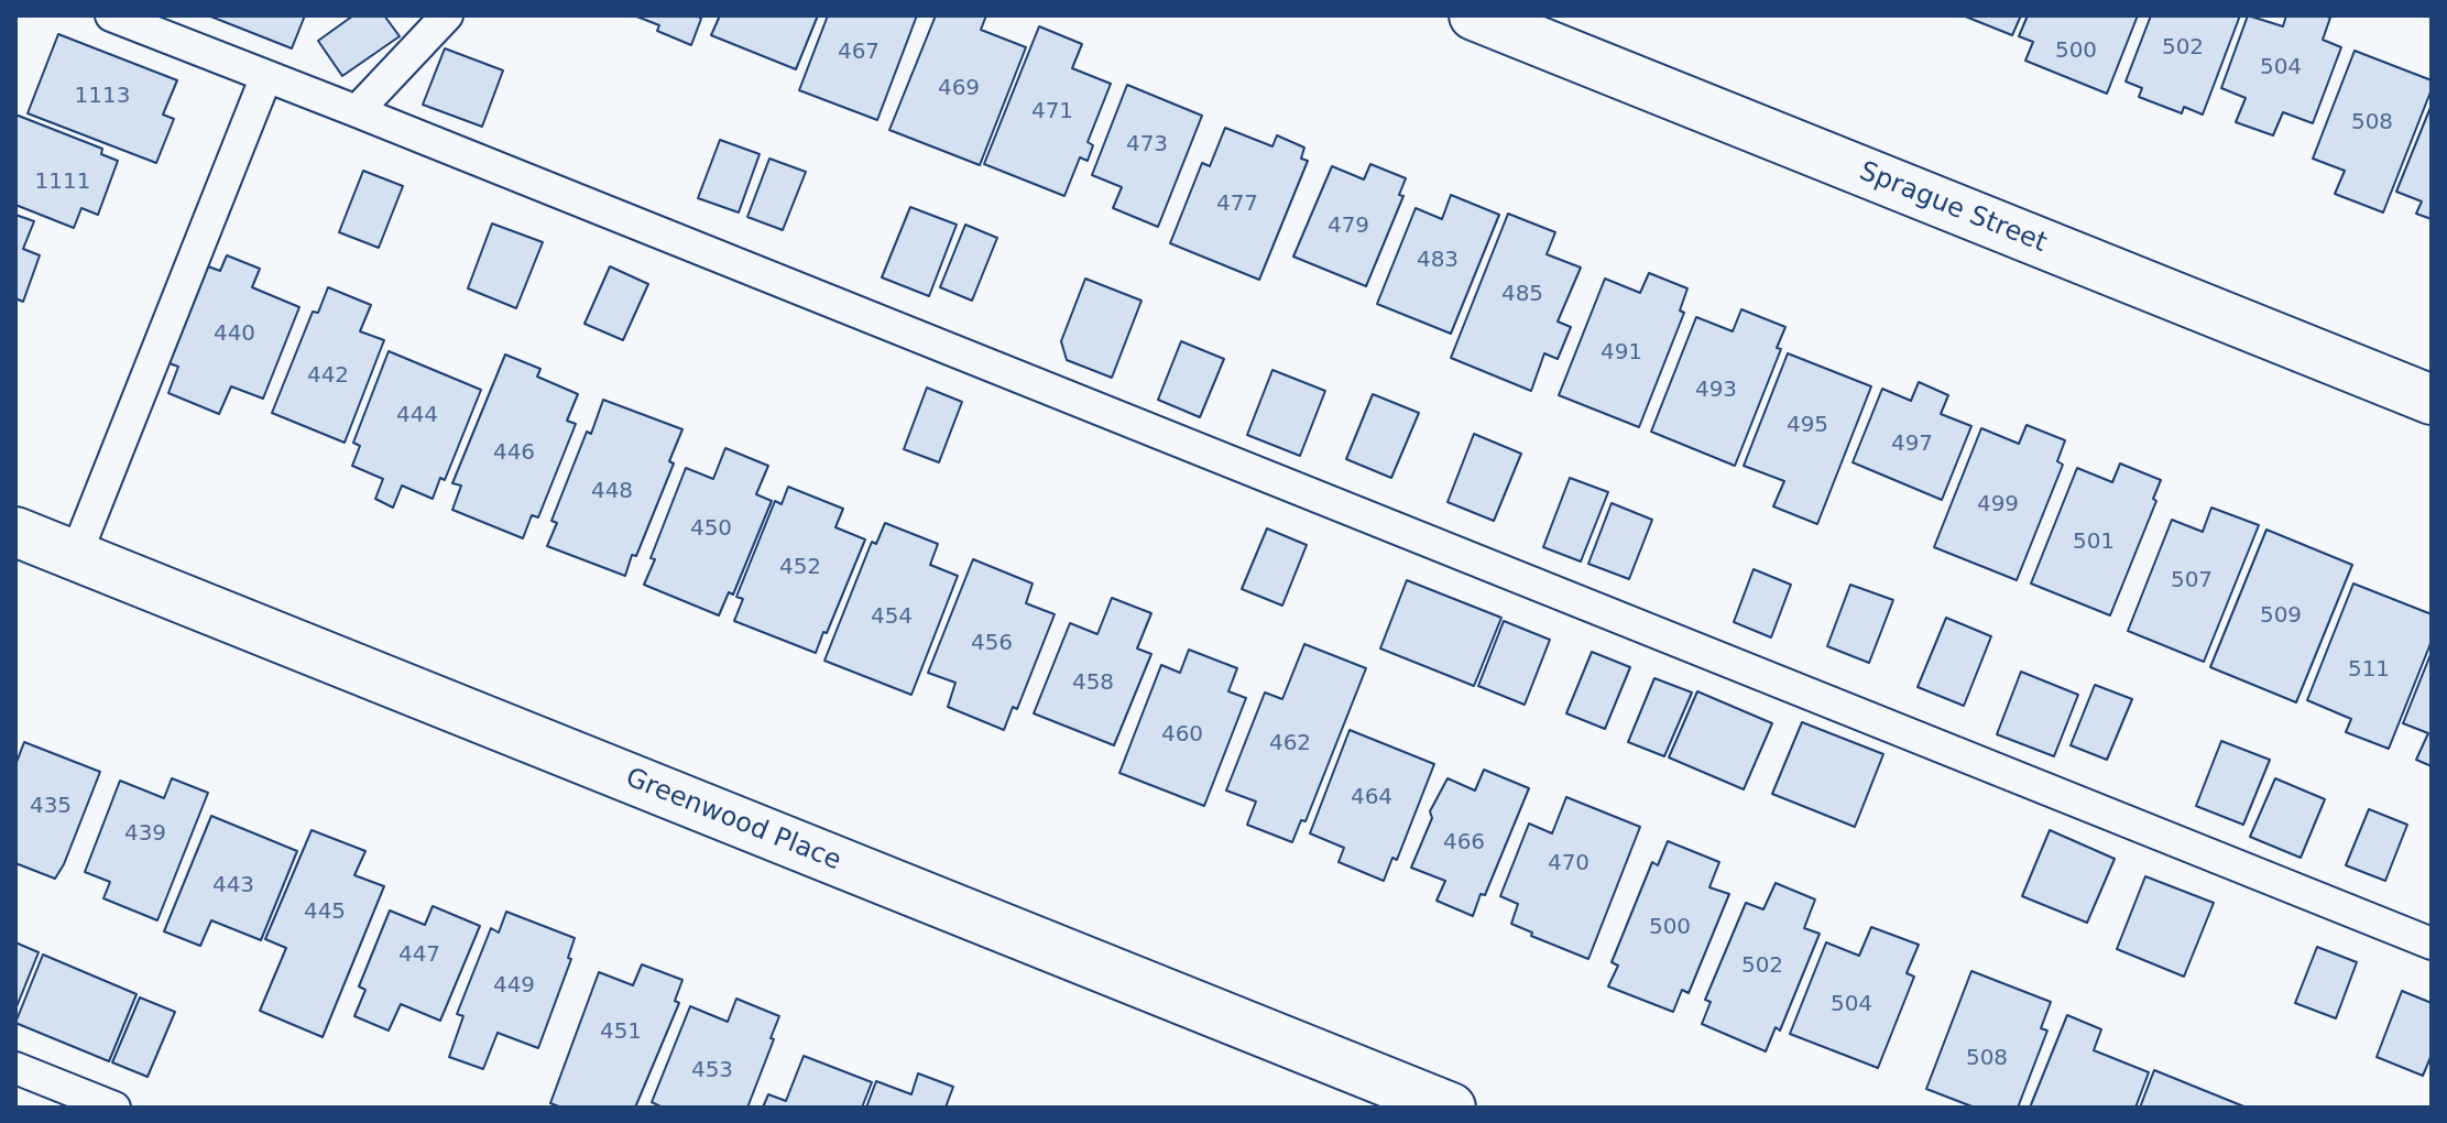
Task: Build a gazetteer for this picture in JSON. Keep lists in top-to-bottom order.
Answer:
{
  "streets": {
    "street": ["Sprague Street", "Greenwood Place"]
  },
  "house_numbers": [
    "502",
    "500",
    "467",
    "504",
    "469",
    "1113",
    "471",
    "508",
    "473",
    "1111",
    "477",
    "479",
    "483",
    "485",
    "440",
    "491",
    "442",
    "493",
    "444",
    "495",
    "497",
    "446",
    "448",
    "499",
    "450",
    "501",
    "452",
    "507",
    "509",
    "454",
    "456",
    "511",
    "458",
    "460",
    "462",
    "464",
    "435",
    "439",
    "466",
    "470",
    "443",
    "445",
    "500",
    "447",
    "502",
    "449",
    "504",
    "451",
    "508",
    "453"
  ]
}
